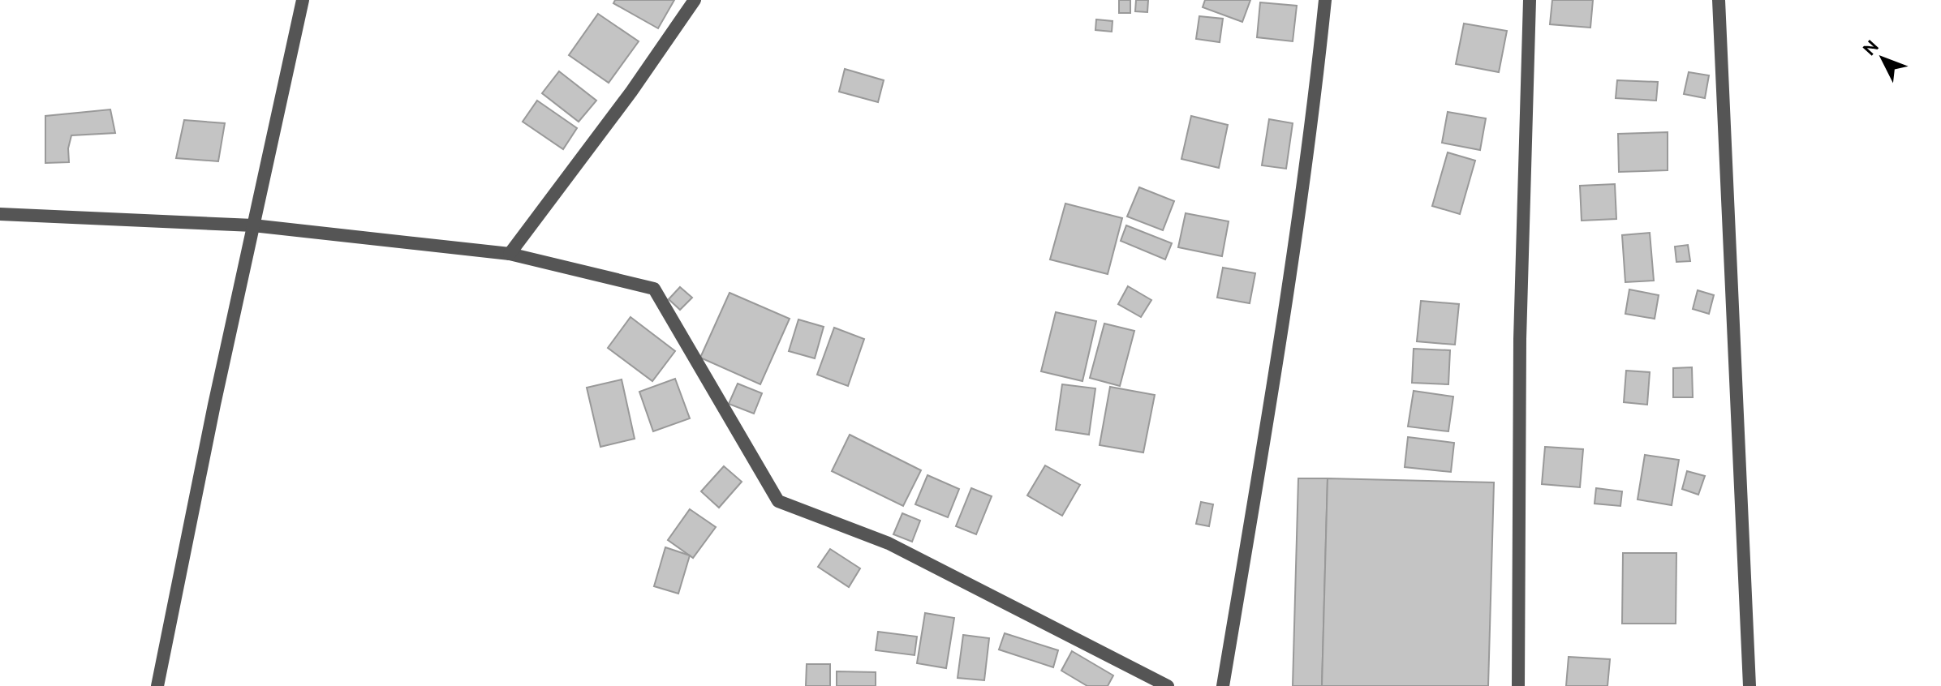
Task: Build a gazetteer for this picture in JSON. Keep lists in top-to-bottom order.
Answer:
{
  "north": "top left"
}
